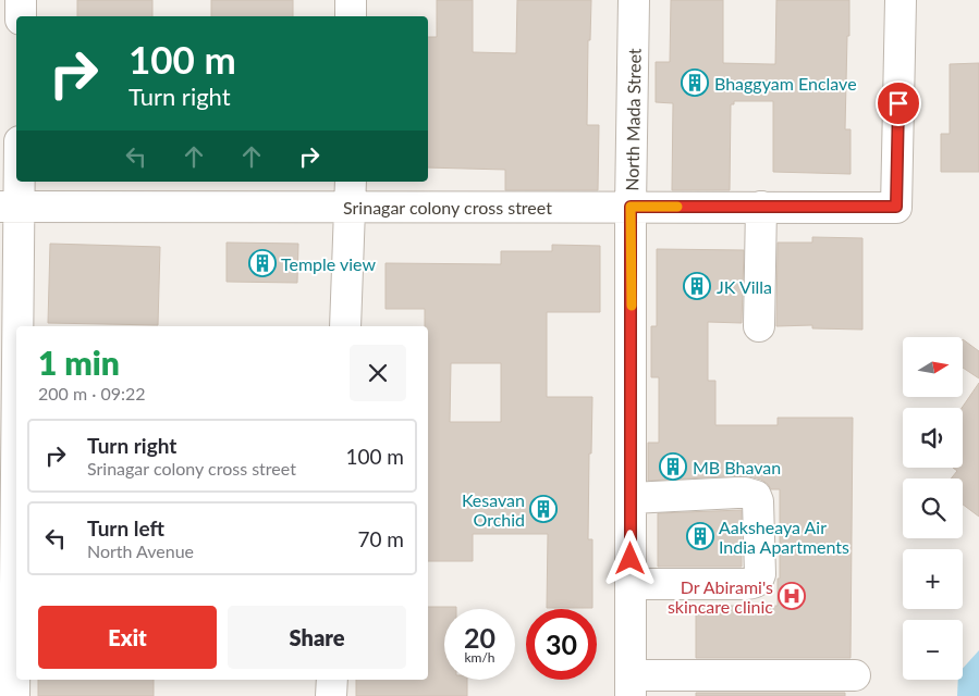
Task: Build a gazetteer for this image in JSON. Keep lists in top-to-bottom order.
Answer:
{
  "streets": {
    "street": ["North Mada Street", "Srinagar colony cross street"]
  },
  "crossings": [
    ["North Mada Street", "Srinagar colony cross street"]
  ],
  "places": {
    "building": [
      "Bhaggyam Enclave",
      "Temple view",
      "JK Villa",
      "MB Bhavan",
      "Kesavan Orchid",
      "Aaksheaya Air India Apartments"
    ],
    "hospital": ["Dr Abirami's skincare clinic"]
  },
  "north": "right",
  "page": {
    "turn": ["100 m", "Turn right"],
    "heading": ["1 min", "200 m · 09:22"],
    "map_buttons": ["+", "−"],
    "list": [
      {
        "name": "Turn right",
        "note": "Srinagar colony cross street",
        "value": "100 m"
      },
      {
        "name": "Turn left",
        "note": "North Avenue",
        "value": "70 m"
      }
    ],
    "buttons": ["Exit", "Share"],
    "speed": "20 km/h",
    "limit": "30"
  }
}
